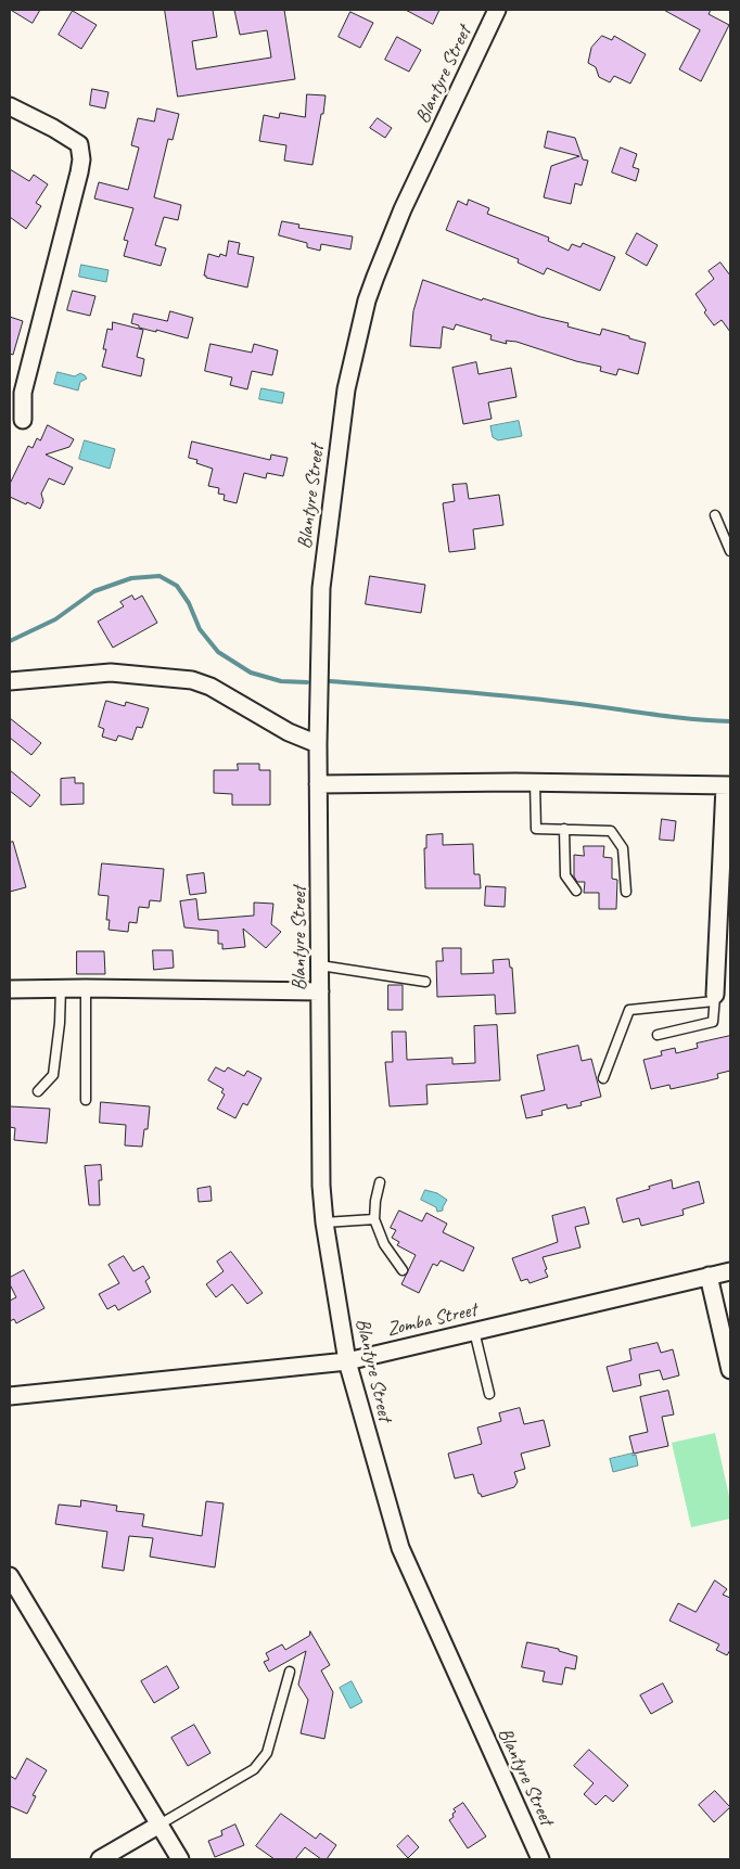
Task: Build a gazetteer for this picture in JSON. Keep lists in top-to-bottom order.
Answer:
{
  "streets": {
    "street": ["Blantyre Street", "Zomba Street"]
  },
  "crossings": [
    ["Blantyre Street", "Zomba Street"]
  ]
}
